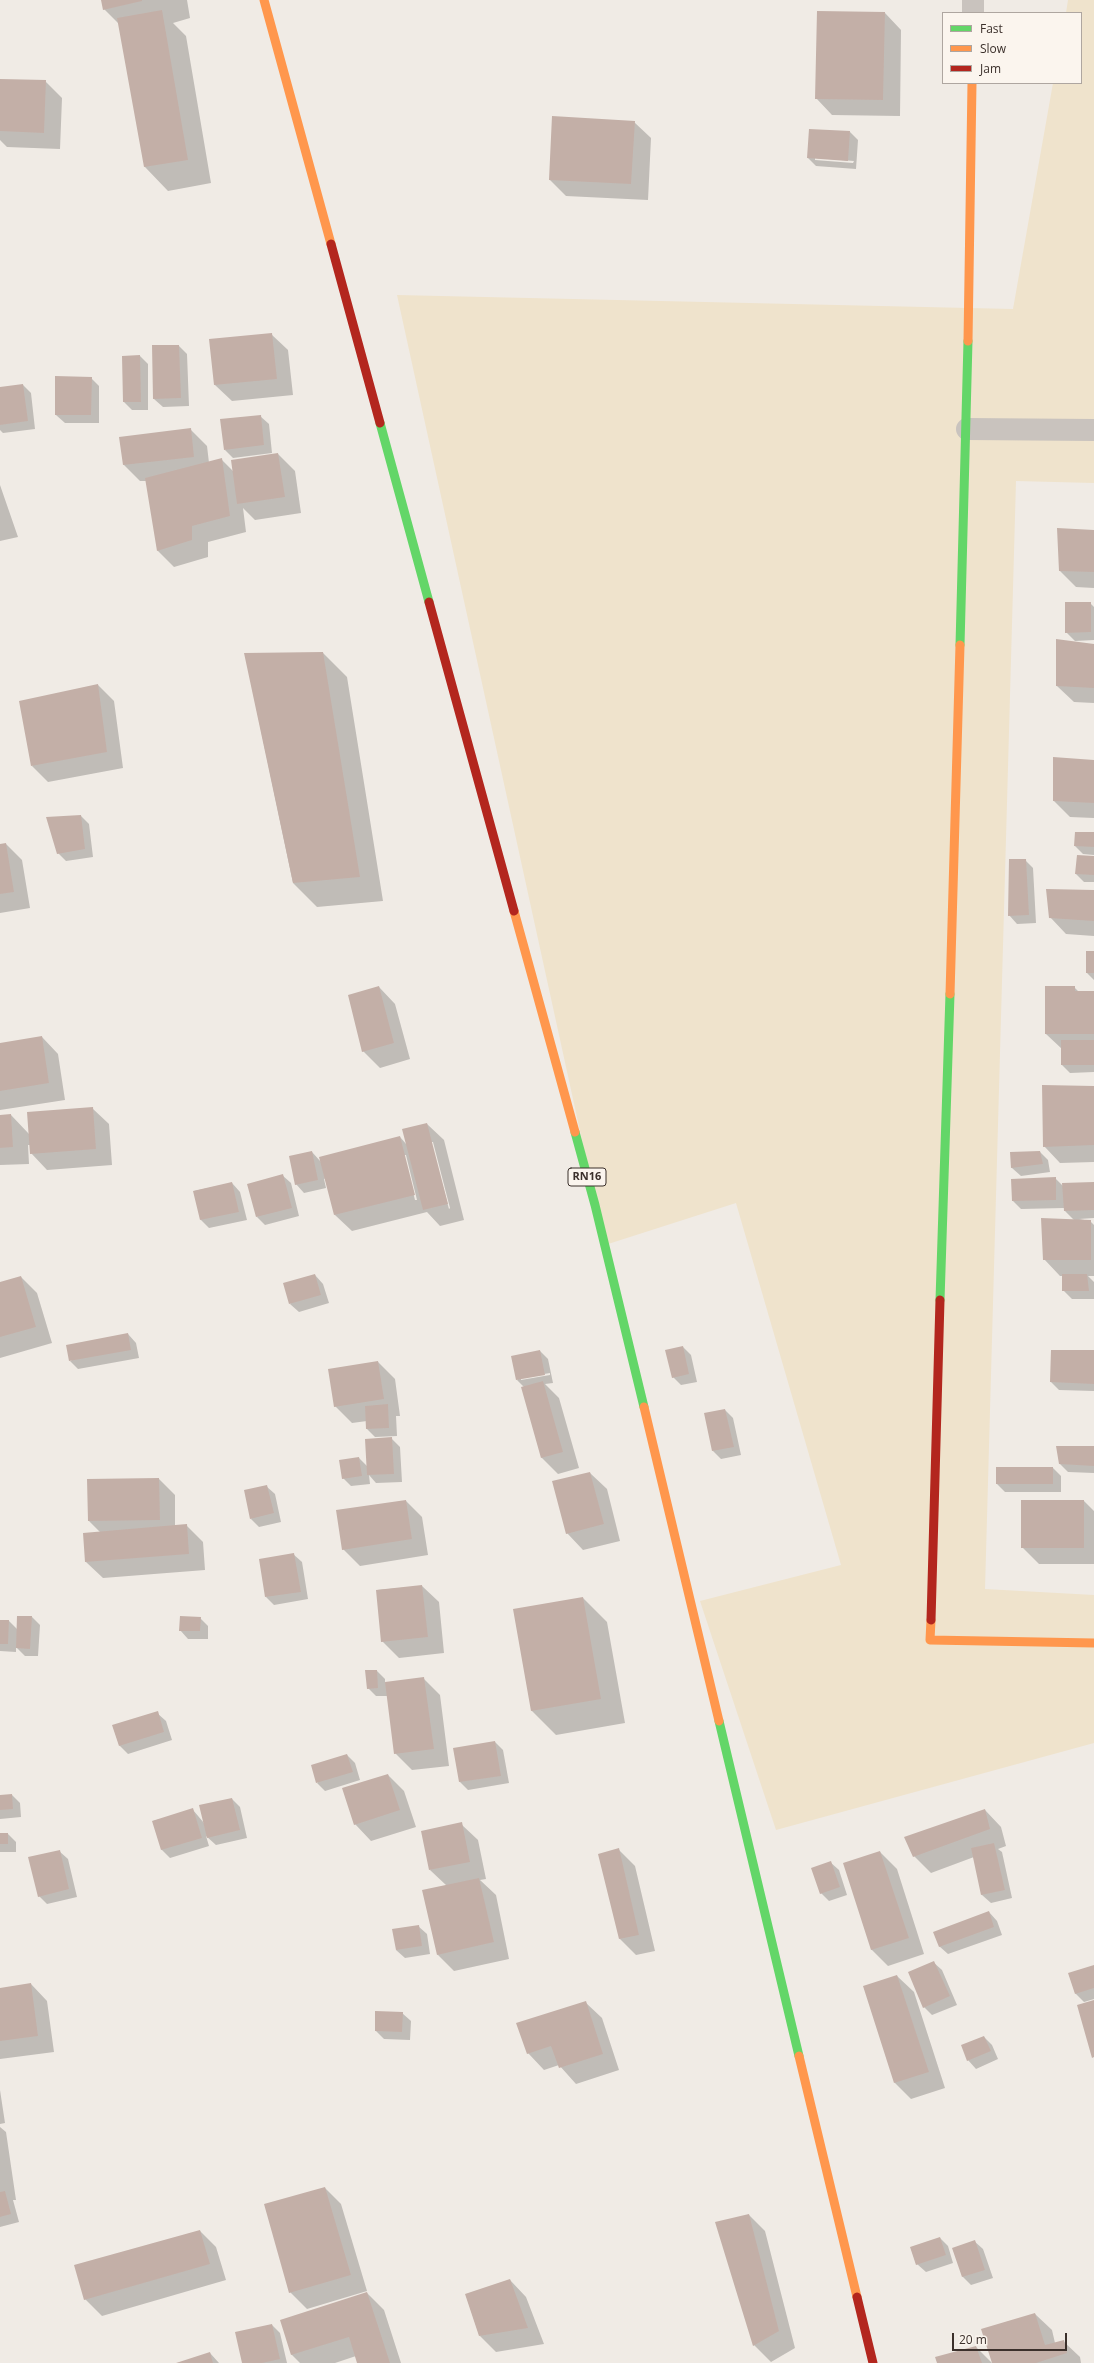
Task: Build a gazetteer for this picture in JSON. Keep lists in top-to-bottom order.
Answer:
{
  "streets": {
    "main road": ["RN16"]
  },
  "legend": ["Fast", "Slow", "Jam"],
  "scale_bar": "20 m"
}
